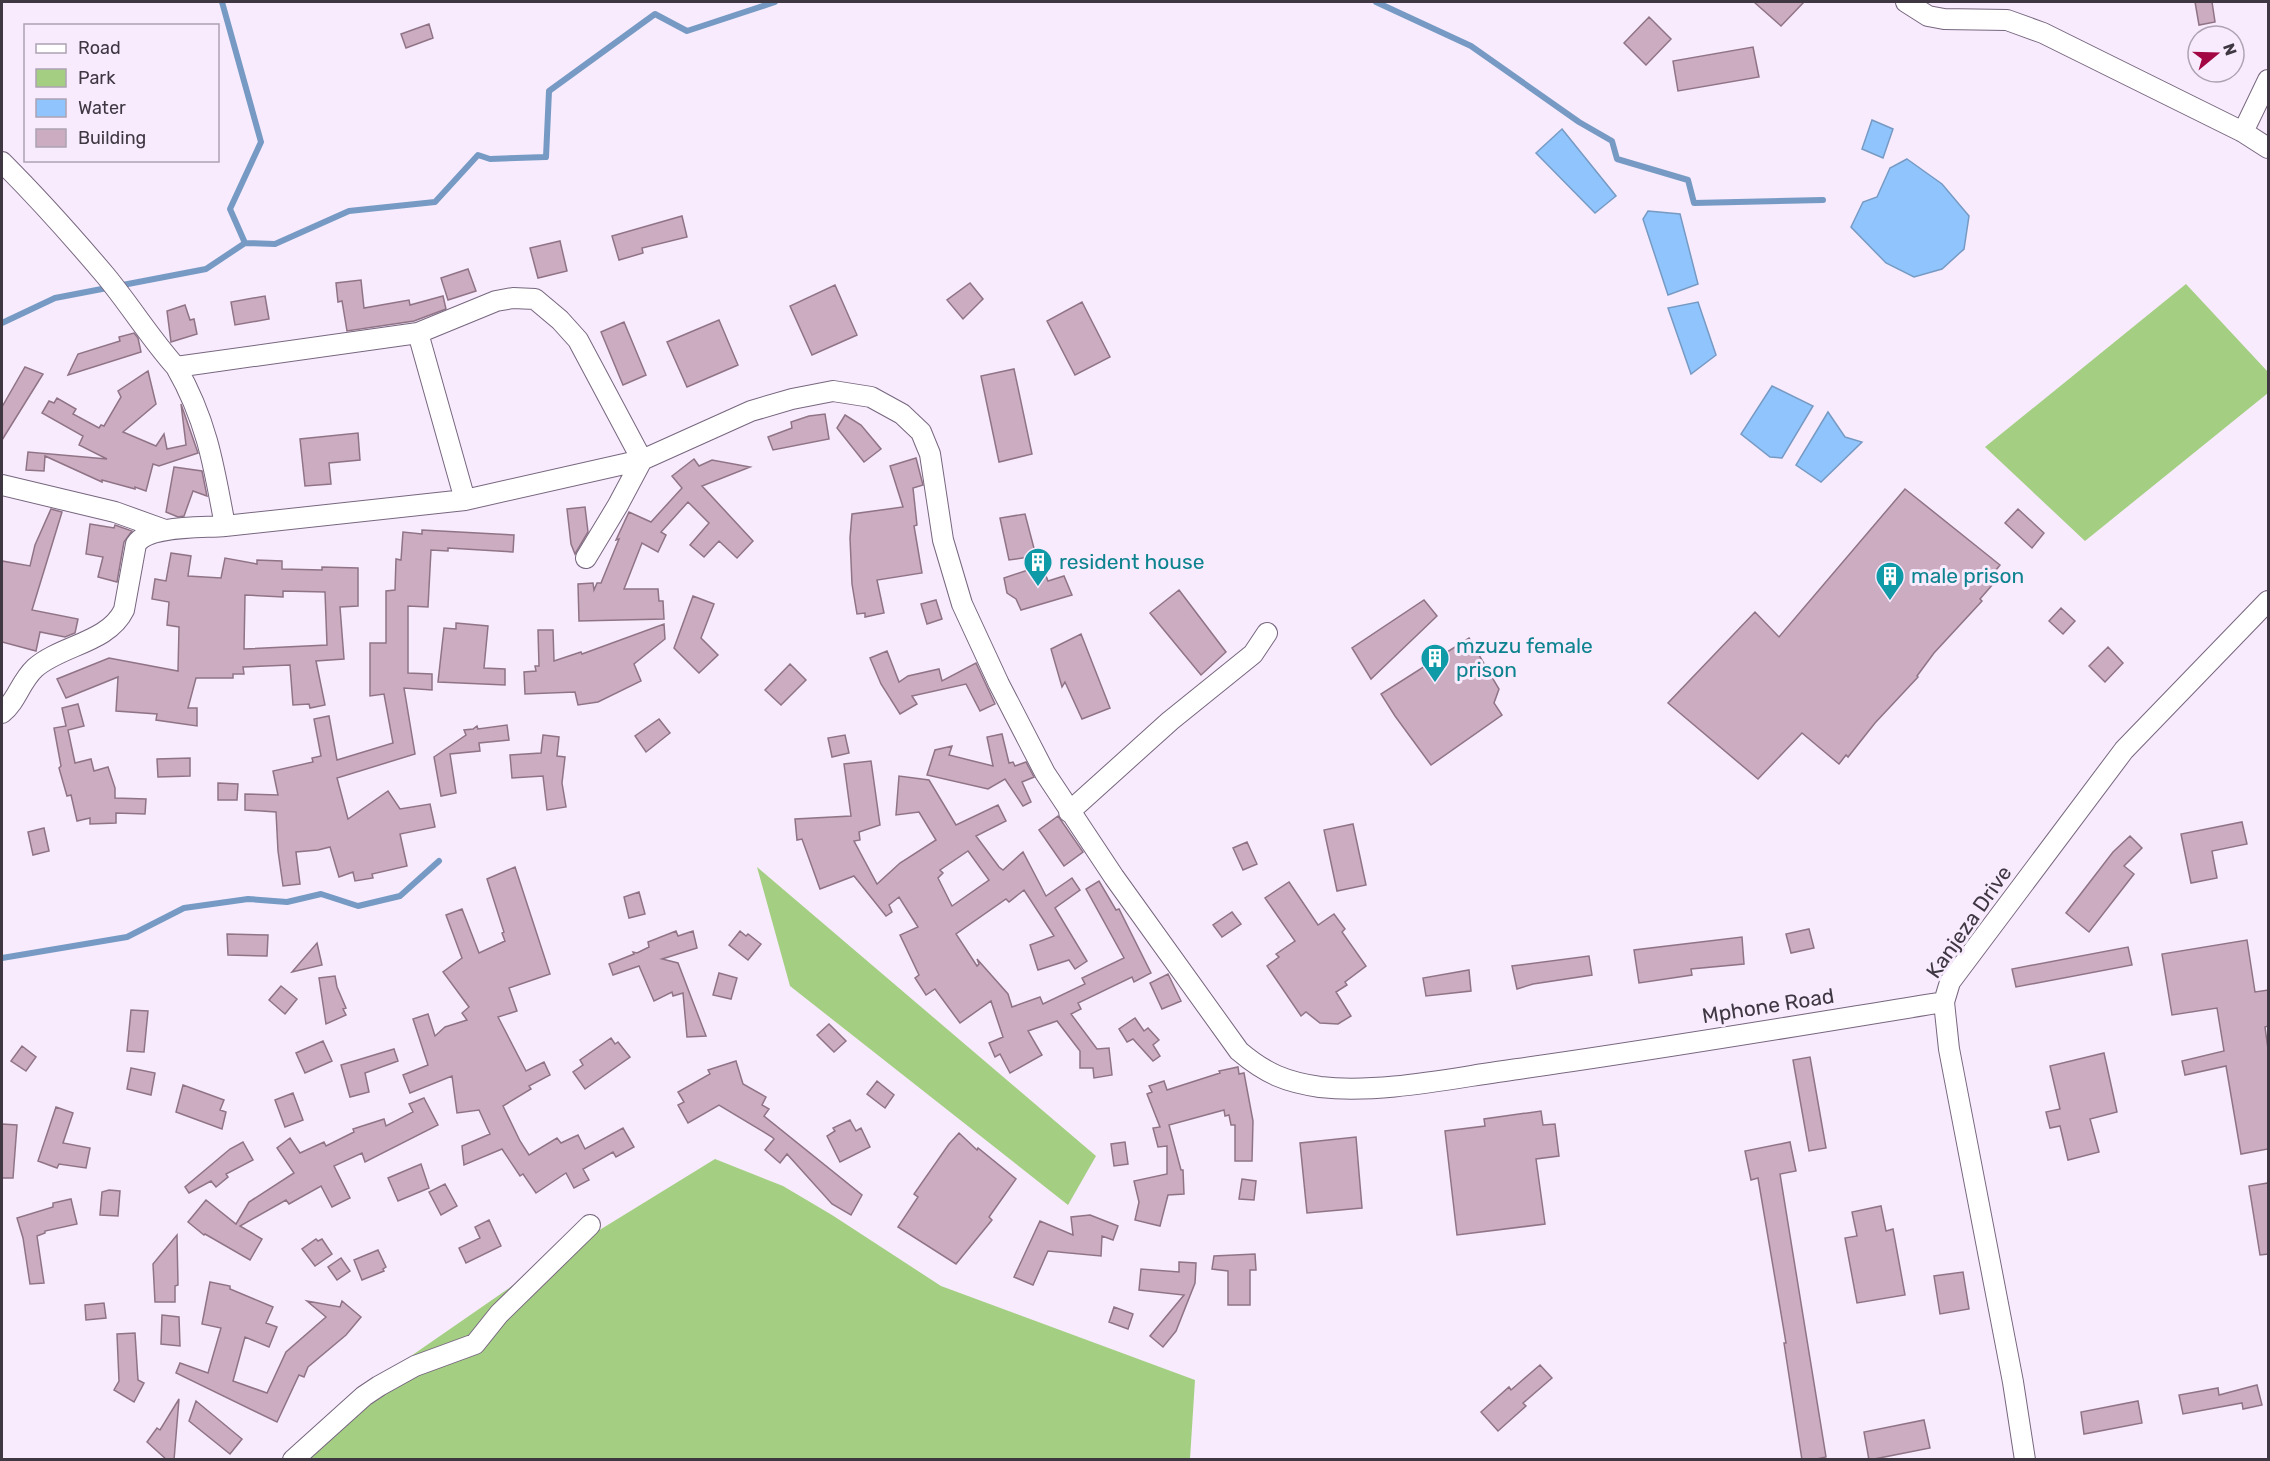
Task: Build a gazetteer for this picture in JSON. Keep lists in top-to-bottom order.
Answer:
{
  "streets": {
    "street": ["Kanjeza Drive", "Mphone Road"]
  },
  "crossings": [
    ["Kanjeza Drive", "Mphone Road"]
  ],
  "places": {
    "building": ["resident house", "male prison", "mzuzu female prison"]
  },
  "legend": [
    "Road",
    "Park",
    "Water",
    "Building"
  ],
  "north": "right"
}
